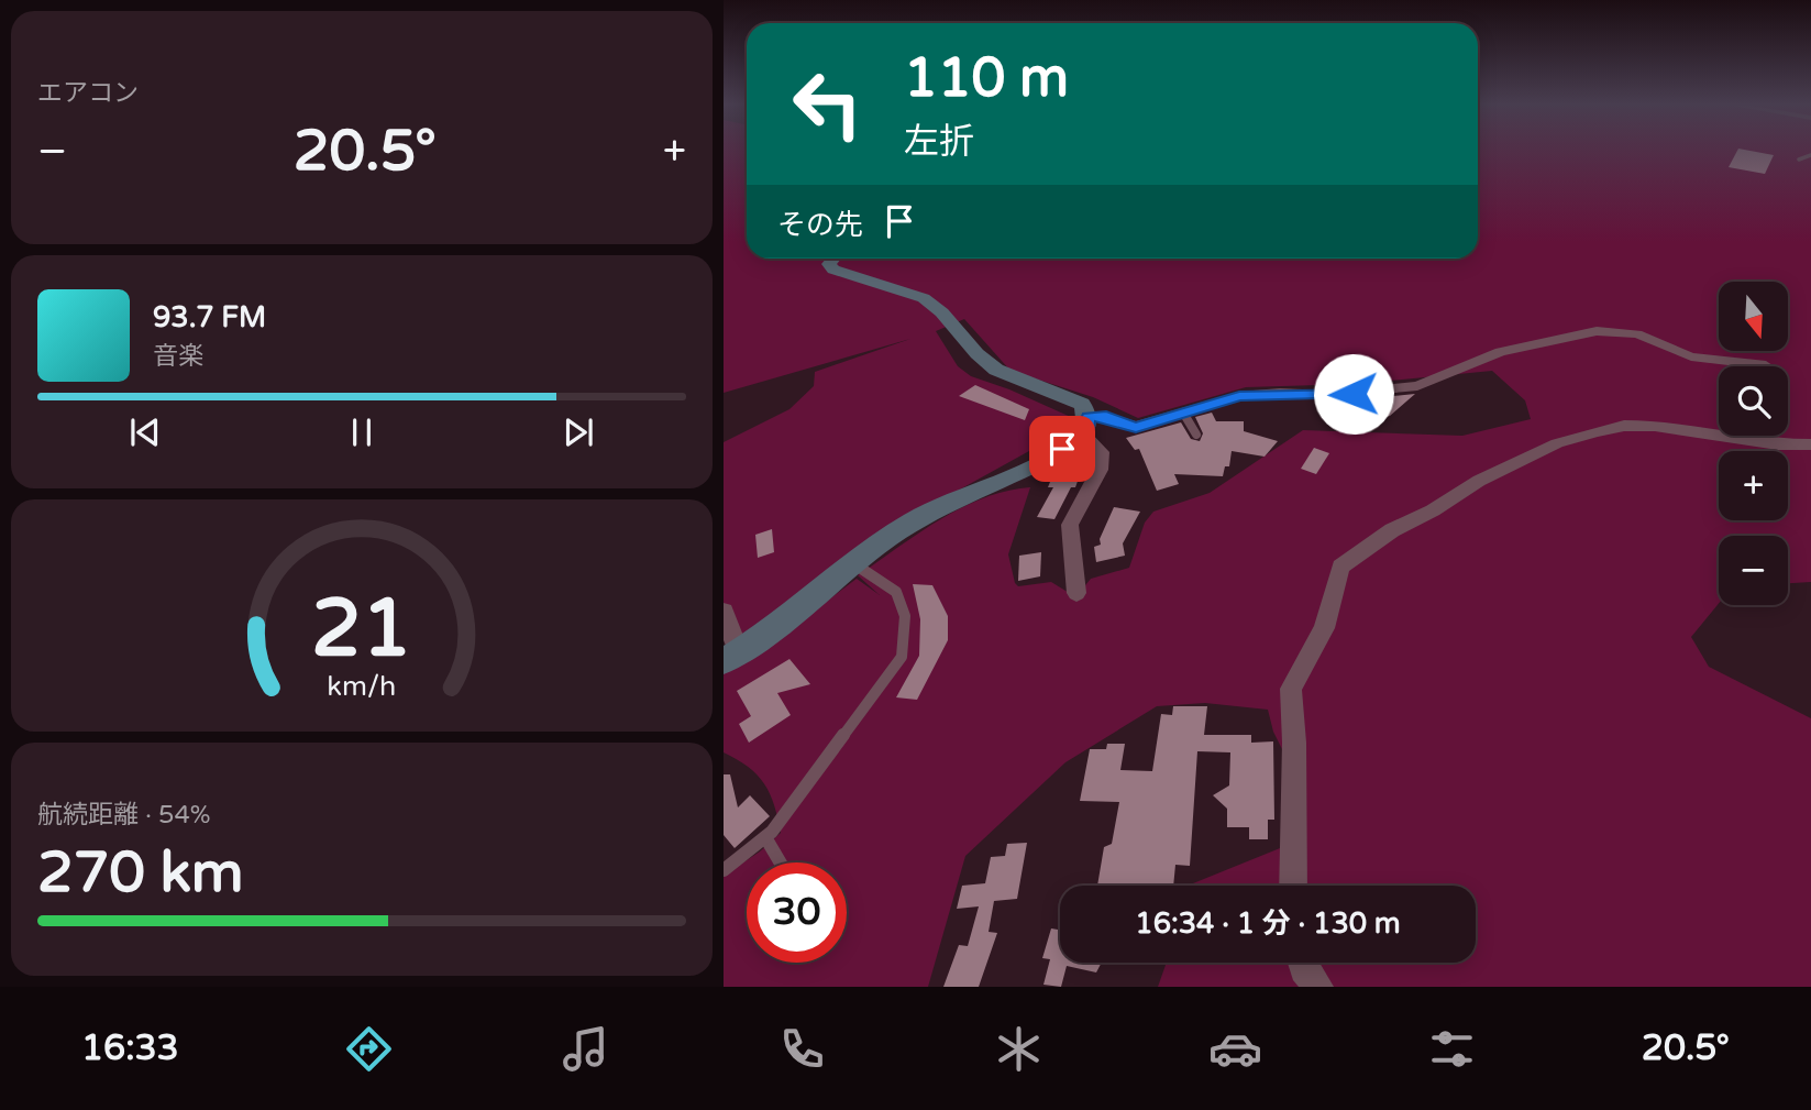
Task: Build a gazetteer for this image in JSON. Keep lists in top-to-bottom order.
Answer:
{
  "north": "bottom",
  "page": {
    "tile": [
      "エアコン",
      ["航続距離 · 54%", "270 km"]
    ],
    "turn": ["110 m", "左折"],
    "heat": ["−", "20.5°", "+"],
    "then": "その先",
    "map_buttons": ["+", "−"],
    "song": ["93.7 FM", "音楽"],
    "limit": "30",
    "trip": "16:34 · 1 分 · 130 m",
    "tabs": ["16:33", "20.5°"],
    "gauge": ["21", "km/h"]
  }
}
